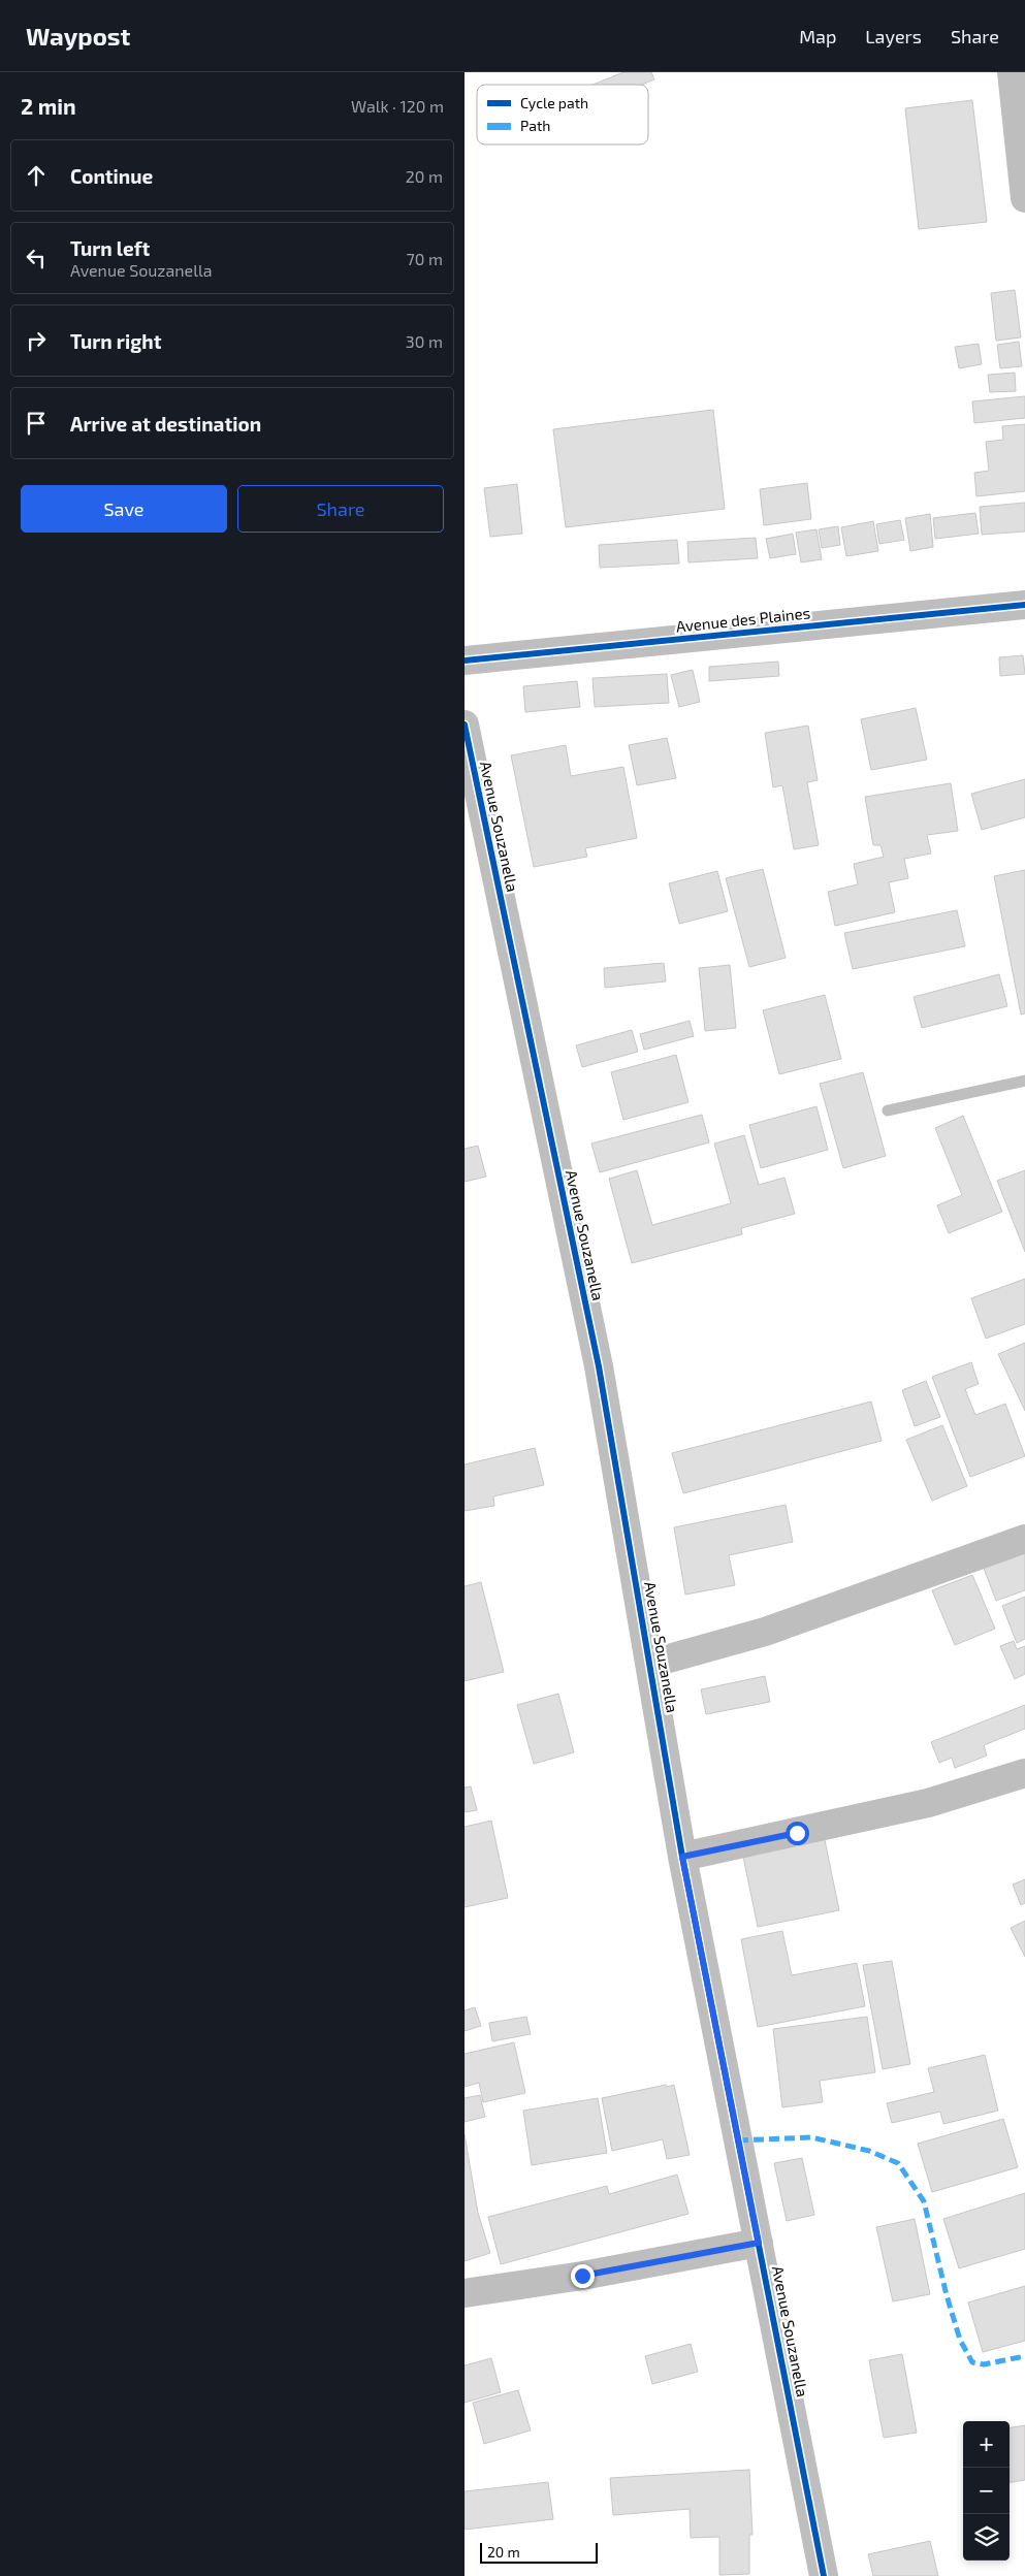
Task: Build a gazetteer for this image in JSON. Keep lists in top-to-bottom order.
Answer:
{
  "streets": {
    "street": ["Avenue des Plaines", "Avenue Souzanella"]
  },
  "legend": ["Cycle path", "Path"],
  "scale_bar": "20 m",
  "page": {
    "header": "Waypost",
    "nav": ["Map", "Layers", "Share"],
    "heading": ["2 min", "Walk · 120 m"],
    "list": [
      ["Continue", "20 m"],
      ["Turn left", "Avenue Souzanella", "70 m"],
      ["Turn right", "30 m"],
      "Arrive at destination"
    ],
    "buttons": ["Save", "Share"],
    "map_buttons": ["+", "−"],
    "scale": "20 m"
  }
}
